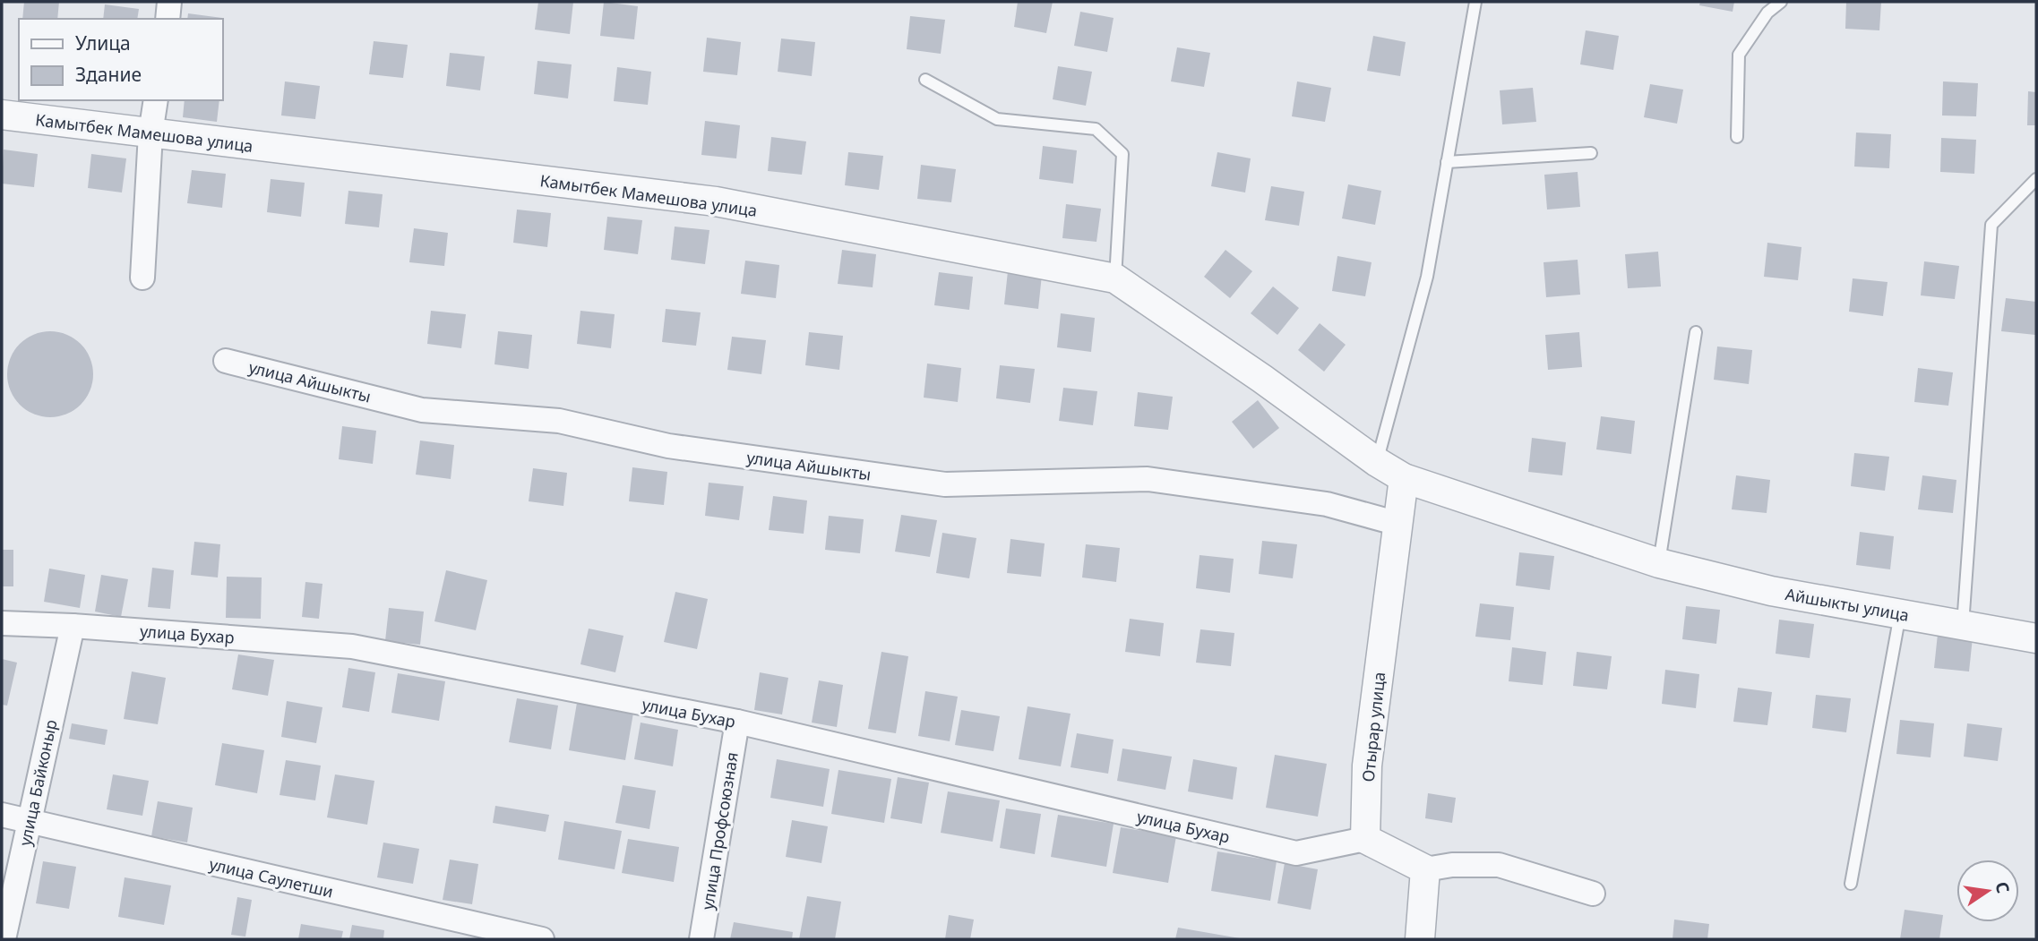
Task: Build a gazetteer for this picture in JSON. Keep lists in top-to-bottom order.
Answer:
{
  "streets": {
    "street": [
      "Камытбек Мамешова улица",
      "улица Айшыкты",
      "Айшыкты улица",
      "улица Бухар",
      "Отырар улица",
      "улица Байконыр",
      "улица Профсоюзная",
      "улица Саулетши"
    ]
  },
  "crossings": [
    ["Камытбек Мамешова улица", "Айшыкты улица"],
    ["Камытбек Мамешова улица", "Отырар улица"],
    ["улица Айшыкты", "Отырар улица"],
    ["Айшыкты улица", "Отырар улица"],
    ["улица Бухар", "Отырар улица"],
    ["улица Бухар", "улица Байконыр"],
    ["улица Бухар", "улица Профсоюзная"],
    ["улица Байконыр", "улица Саулетши"]
  ],
  "legend": ["Улица", "Здание"],
  "north": "right"
}
